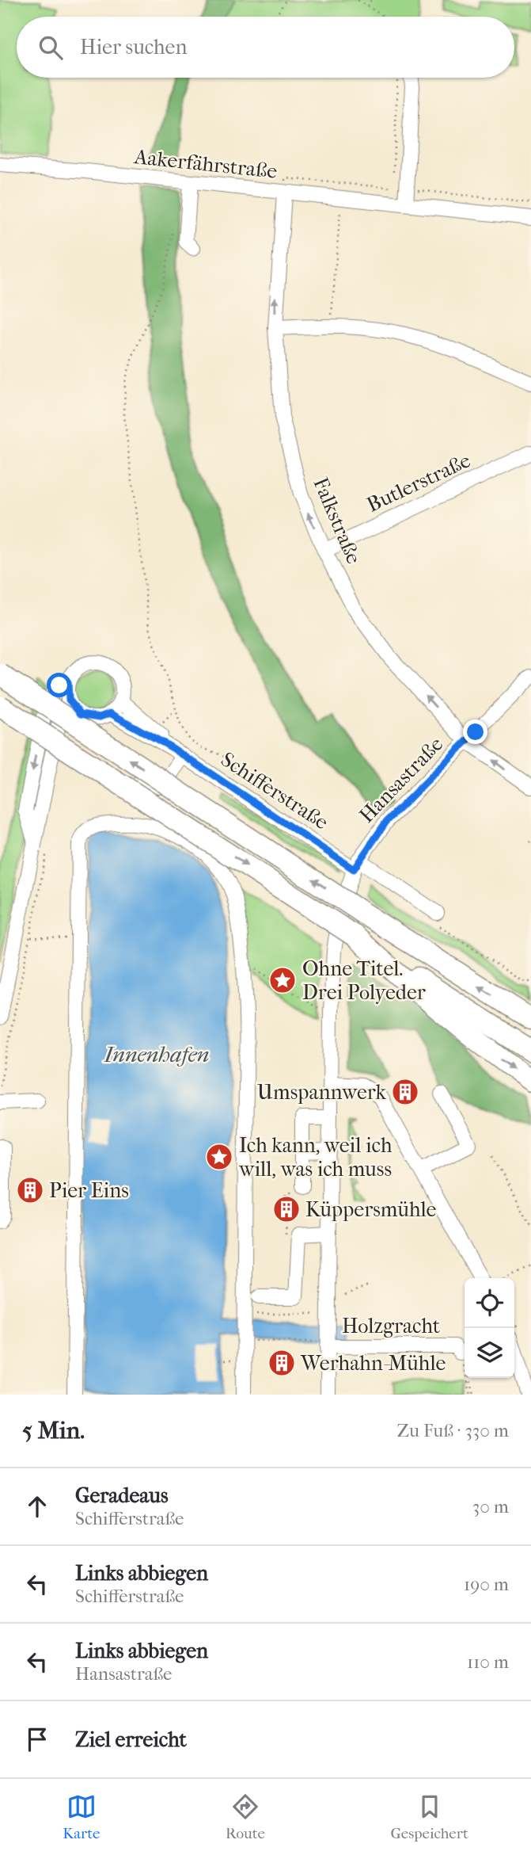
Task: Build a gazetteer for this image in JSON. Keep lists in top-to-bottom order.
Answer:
{
  "streets": {
    "street": [
      "Aakerfährstraße",
      "Butlerstraße",
      "Falkstraße",
      "Hansastraße",
      "Schifferstraße",
      "Holzgracht"
    ]
  },
  "crossings": [
    ["Aakerfährstraße", "Falkstraße"],
    ["Butlerstraße", "Falkstraße"],
    ["Falkstraße", "Hansastraße"],
    ["Hansastraße", "Schifferstraße"],
    ["Hansastraße", "Holzgracht"]
  ],
  "one_way": ["Falkstraße"],
  "water": ["Innenhafen"],
  "places": {
    "place": ["Ohne Titel. Drei Polyeder", "Ich kann, weil ich will, was ich muss"],
    "building": [
      "Umspannwerk",
      "Pier Eins",
      "Küppersmühle",
      "Werhahn-Mühle"
    ]
  },
  "page": {
    "search": "Hier suchen",
    "heading": ["5 Min.", "Zu Fuß · 330 m"],
    "list": [
      ["Geradeaus", "Schifferstraße", "30 m"],
      ["Links abbiegen", "Schifferstraße", "190 m"],
      ["Links abbiegen", "Hansastraße", "110 m"],
      "Ziel erreicht"
    ],
    "nav": ["Karte", "Route", "Gespeichert"]
  }
}
